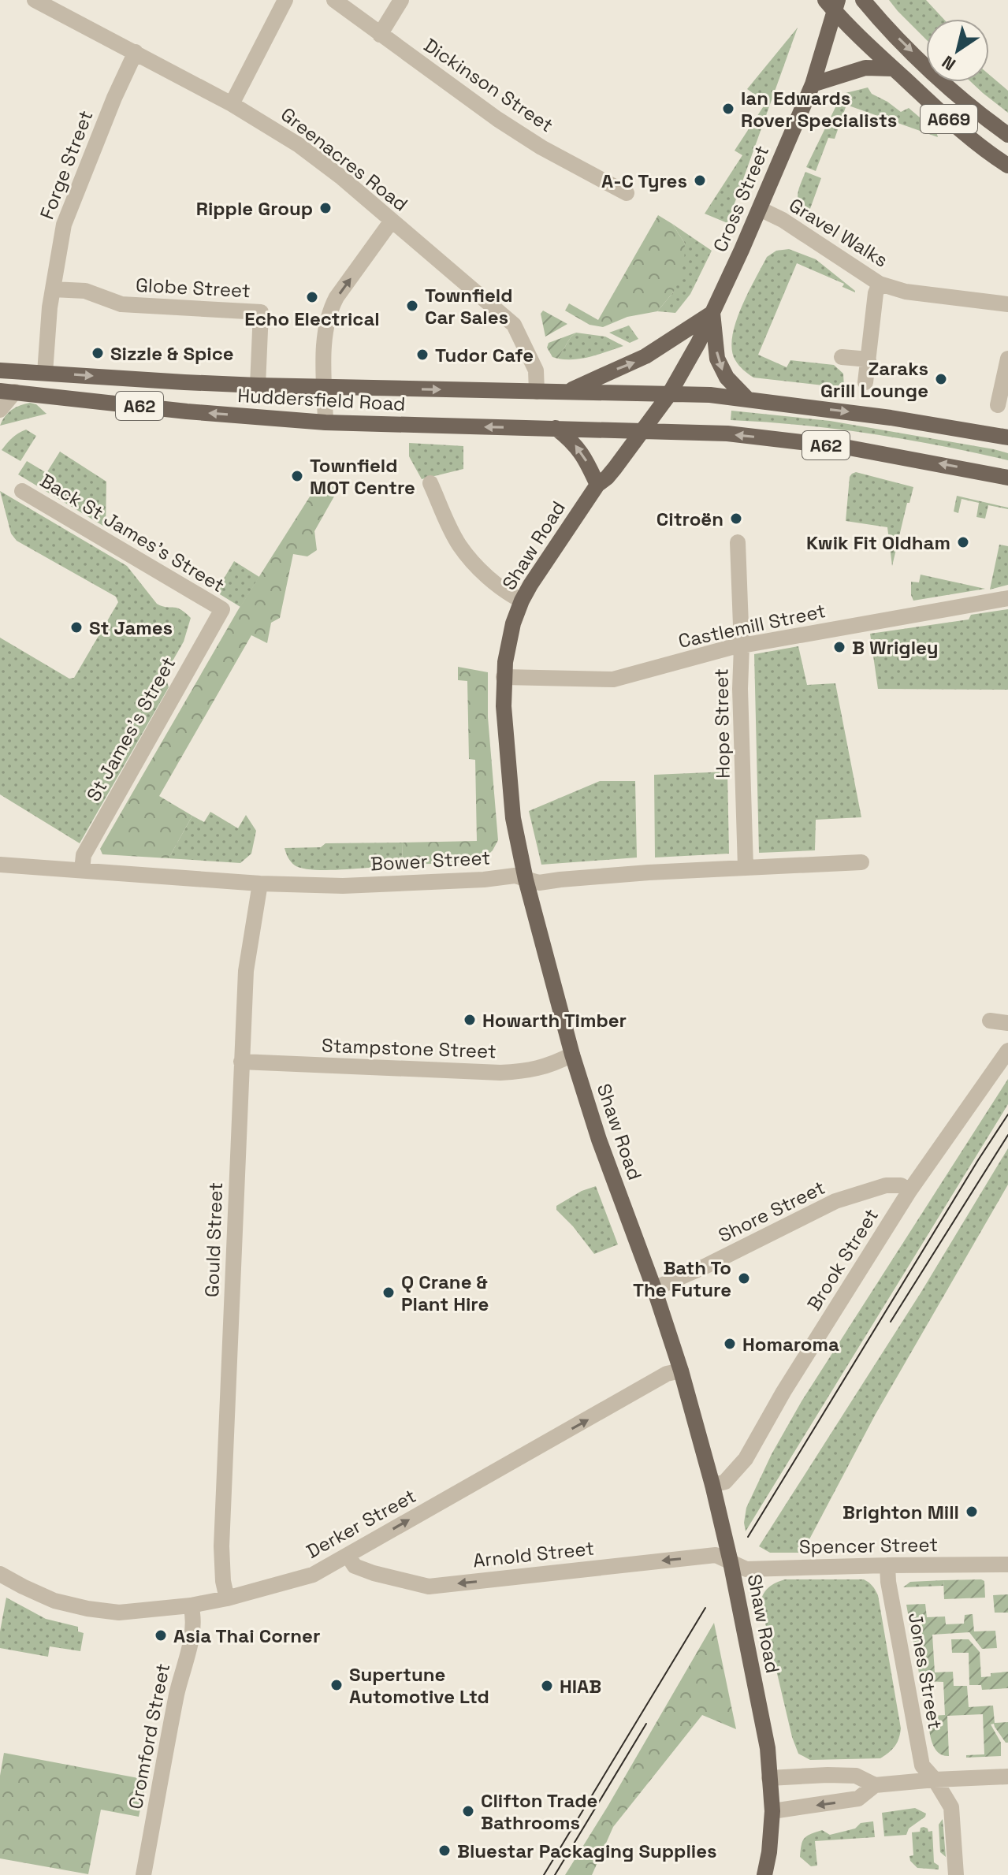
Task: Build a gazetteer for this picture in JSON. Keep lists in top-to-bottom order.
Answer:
{
  "streets": {
    "main road": [
      "A669",
      "Cross Street",
      "Huddersfield Road",
      "A62",
      "Shaw Road"
    ],
    "street": [
      "Dickinson Street",
      "Greenacres Road",
      "Forge Street",
      "Gravel Walks",
      "Globe Street",
      "Back St James's Street",
      "Castlemill Street",
      "Hope Street",
      "St James's Street",
      "Bower Street",
      "Stampstone Street",
      "Shore Street",
      "Gould Street",
      "Brook Street",
      "Derker Street",
      "Spencer Street",
      "Arnold Street",
      "Jones Street",
      "Cromford Street"
    ]
  },
  "crossings": [
    ["A669", "Cross Street"],
    ["Greenacres Road", "Forge Street"],
    ["Greenacres Road", "Huddersfield Road"],
    ["Forge Street", "Globe Street"],
    ["Forge Street", "Huddersfield Road"],
    ["Cross Street", "Gravel Walks"],
    ["Cross Street", "Huddersfield Road"],
    ["Cross Street", "A62"],
    ["Cross Street", "Shaw Road"],
    ["Globe Street", "Huddersfield Road"],
    ["Huddersfield Road", "A62"],
    ["Huddersfield Road", "Shaw Road"],
    ["A62", "Shaw Road"],
    ["Back St James's Street", "St James's Street"],
    ["Shaw Road", "Castlemill Street"],
    ["Shaw Road", "Bower Street"],
    ["Shaw Road", "Stampstone Street"],
    ["Shaw Road", "Shore Street"],
    ["Shaw Road", "Brook Street"],
    ["Shaw Road", "Derker Street"],
    ["Shaw Road", "Spencer Street"],
    ["Shaw Road", "Arnold Street"],
    ["Castlemill Street", "Hope Street"],
    ["Hope Street", "Bower Street"],
    ["St James's Street", "Bower Street"],
    ["Bower Street", "Gould Street"],
    ["Stampstone Street", "Gould Street"],
    ["Shore Street", "Brook Street"],
    ["Gould Street", "Derker Street"],
    ["Derker Street", "Arnold Street"],
    ["Derker Street", "Cromford Street"],
    ["Spencer Street", "Arnold Street"],
    ["Spencer Street", "Jones Street"]
  ],
  "one_way": ["Derker Street", "Arnold Street"],
  "places": [
    "Ian Edwards Rover Specialists",
    "A-C Tyres",
    "Ripple Group",
    "Echo Electrical",
    "Townfield Car Sales",
    "Sizzle & Spice",
    "Tudor Cafe",
    "Zaraks Grill Lounge",
    "Townfield MOT Centre",
    "Citroën",
    "Kwik Fit Oldham",
    "St James",
    "B Wrigley",
    "Howarth Timber",
    "Bath To The Future",
    "Q Crane & Plant Hire",
    "Homaroma",
    "Brighton Mill",
    "Asia Thai Corner",
    "Supertune Automotive Ltd",
    "HIAB",
    "Clifton Trade Bathrooms",
    "Bluestar Packaging Supplies"
  ],
  "north": "bottom left"
}
